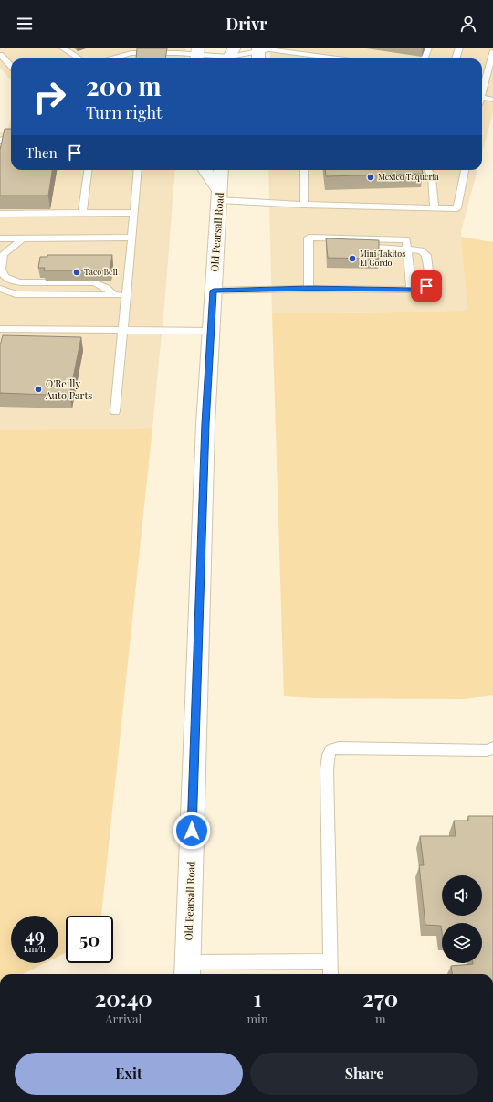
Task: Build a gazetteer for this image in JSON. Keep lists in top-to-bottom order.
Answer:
{
  "streets": {
    "main road": ["Old Pearsall Road"]
  },
  "places": [
    "Mexico Taqueria",
    "Mini Takitos El Gordo",
    "Taco Bell",
    "O'Reilly Auto Parts"
  ],
  "page": {
    "header": "Drivr",
    "turn": ["200 m", "Turn right"],
    "then": "Then",
    "speed": "49 km/h",
    "limit": "50",
    "eta": [
      "20:40",
      "Arrival",
      "1",
      "min",
      "270",
      "m"
    ],
    "buttons": ["Exit", "Share"]
  }
}
